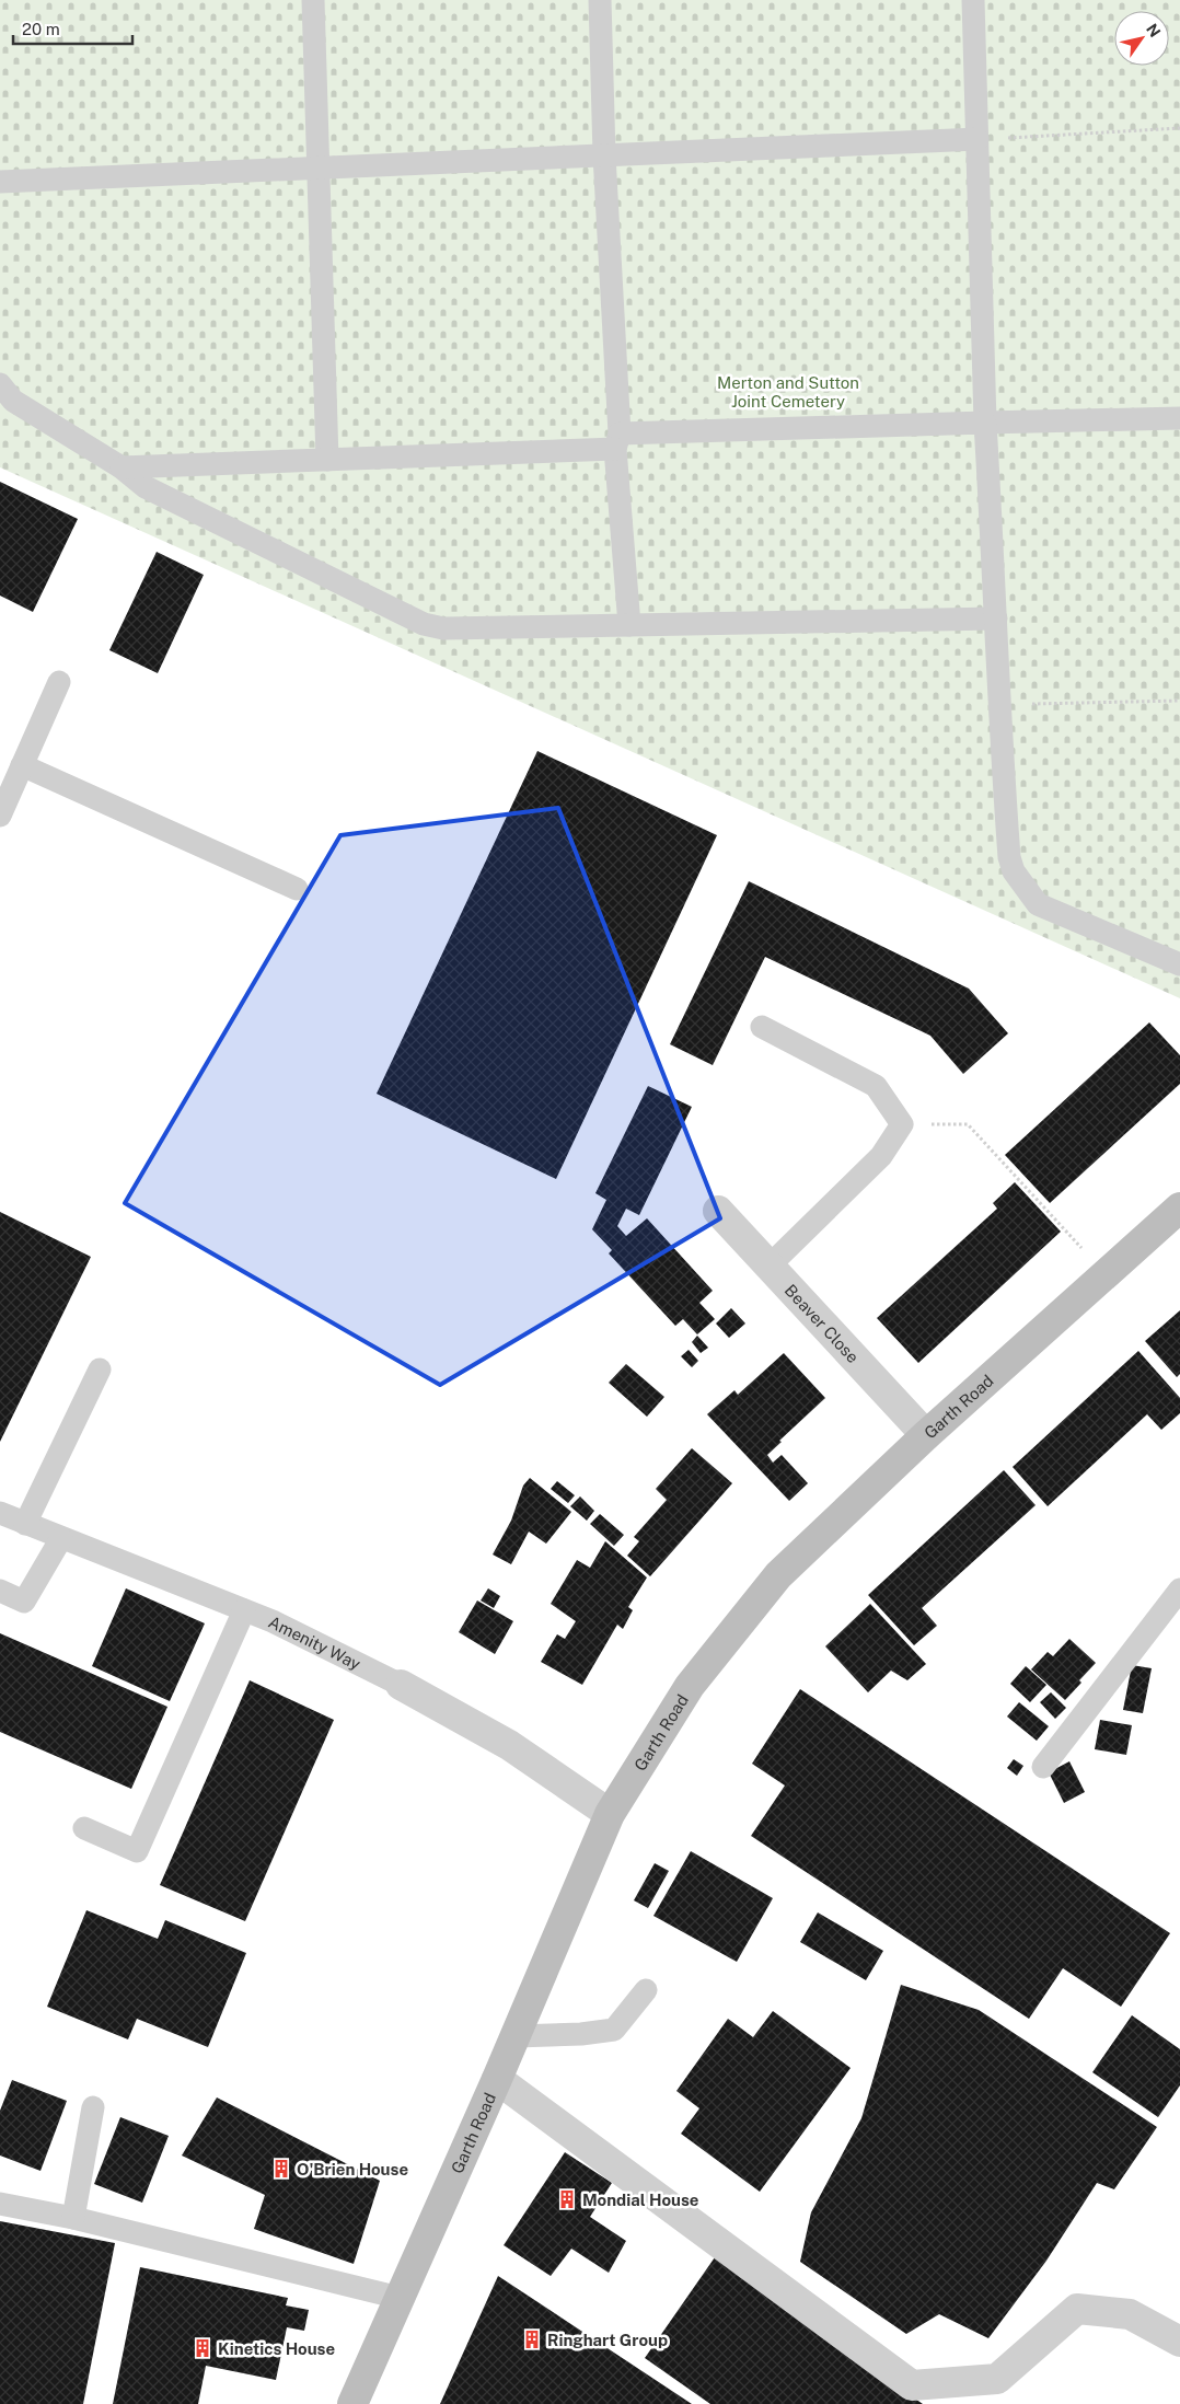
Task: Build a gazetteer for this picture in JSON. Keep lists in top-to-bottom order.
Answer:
{
  "streets": {
    "street": ["Beaver Close", "Garth Road", "Amenity Way"]
  },
  "crossings": [
    ["Beaver Close", "Garth Road"],
    ["Garth Road", "Amenity Way"]
  ],
  "parks": ["Merton and Sutton Joint Cemetery"],
  "places": {
    "building": [
      "O'Brien House",
      "Mondial House",
      "Ringhart Group",
      "Kinetics House"
    ]
  },
  "scale_bar": "20 m",
  "north": "top right"
}
